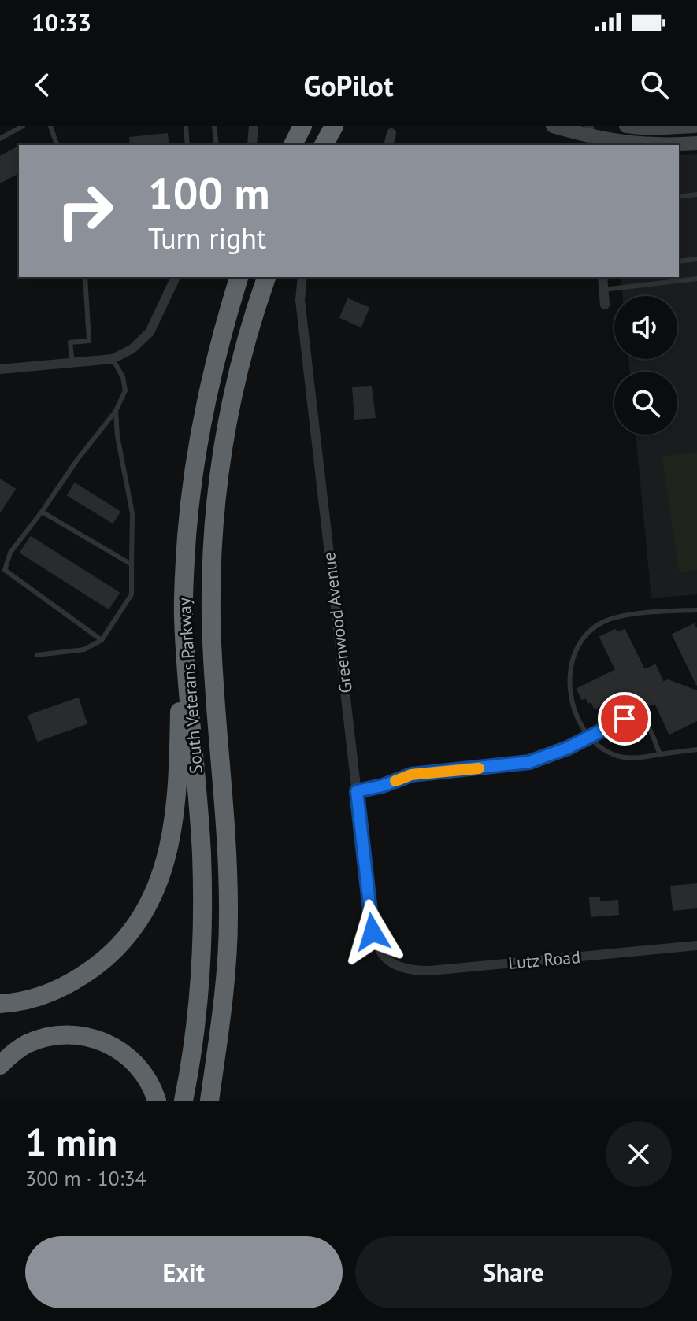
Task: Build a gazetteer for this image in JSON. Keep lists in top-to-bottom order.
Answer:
{
  "streets": {
    "highway": ["South Veterans Parkway"],
    "street": ["Greenwood Avenue", "Lutz Road"]
  },
  "crossings": [
    ["Greenwood Avenue", "Lutz Road"]
  ],
  "page": {
    "status": "10:33",
    "header": "GoPilot",
    "turn": ["100 m", "Turn right"],
    "heading": ["1 min", "300 m · 10:34"],
    "buttons": ["Exit", "Share"]
  }
}
